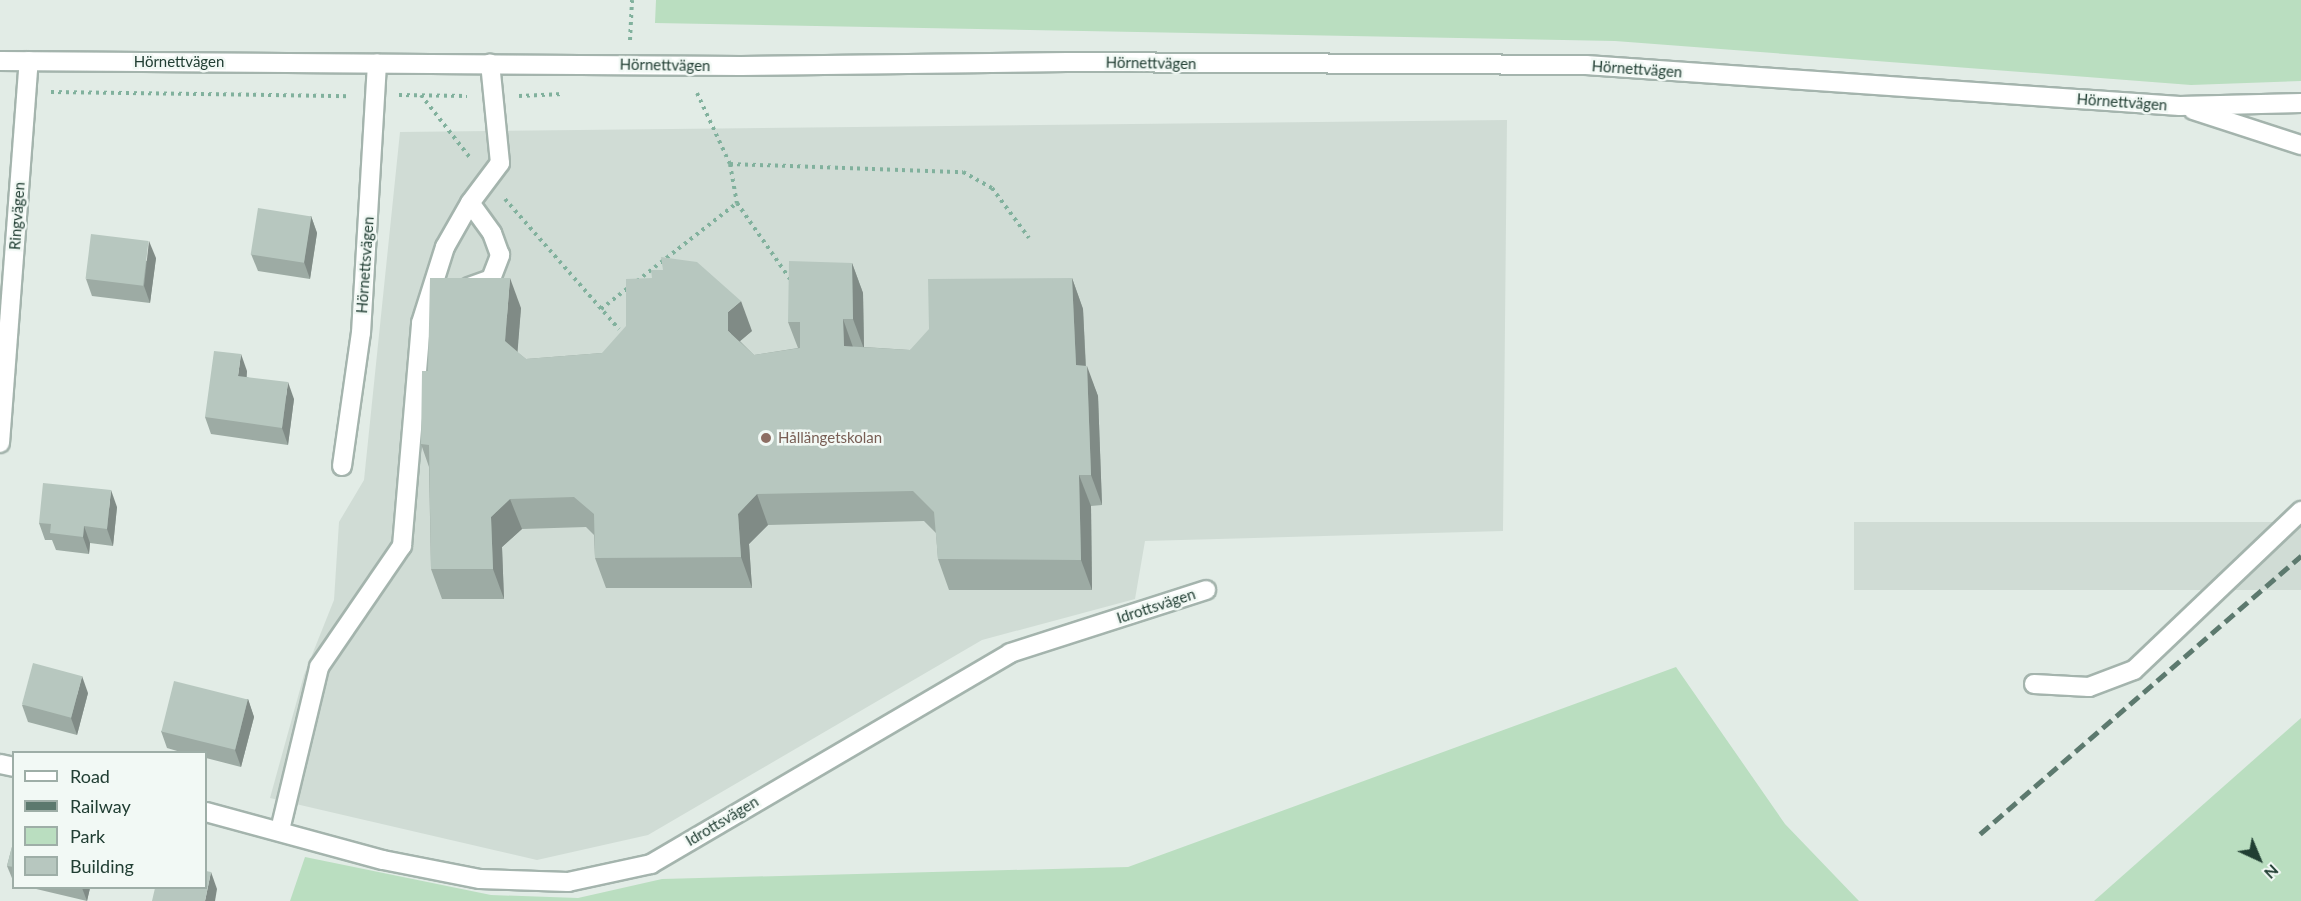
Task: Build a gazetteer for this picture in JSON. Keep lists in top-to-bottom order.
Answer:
{
  "streets": {
    "street": [
      "Hörnettvägen",
      "Ringvägen",
      "Hörnettsvägen",
      "Idrottsvägen"
    ]
  },
  "crossings": [
    ["Hörnettvägen", "Ringvägen"],
    ["Hörnettvägen", "Hörnettsvägen"]
  ],
  "places": ["Hållängetskolan"],
  "legend": [
    "Road",
    "Railway",
    "Park",
    "Building"
  ],
  "north": "bottom right"
}
